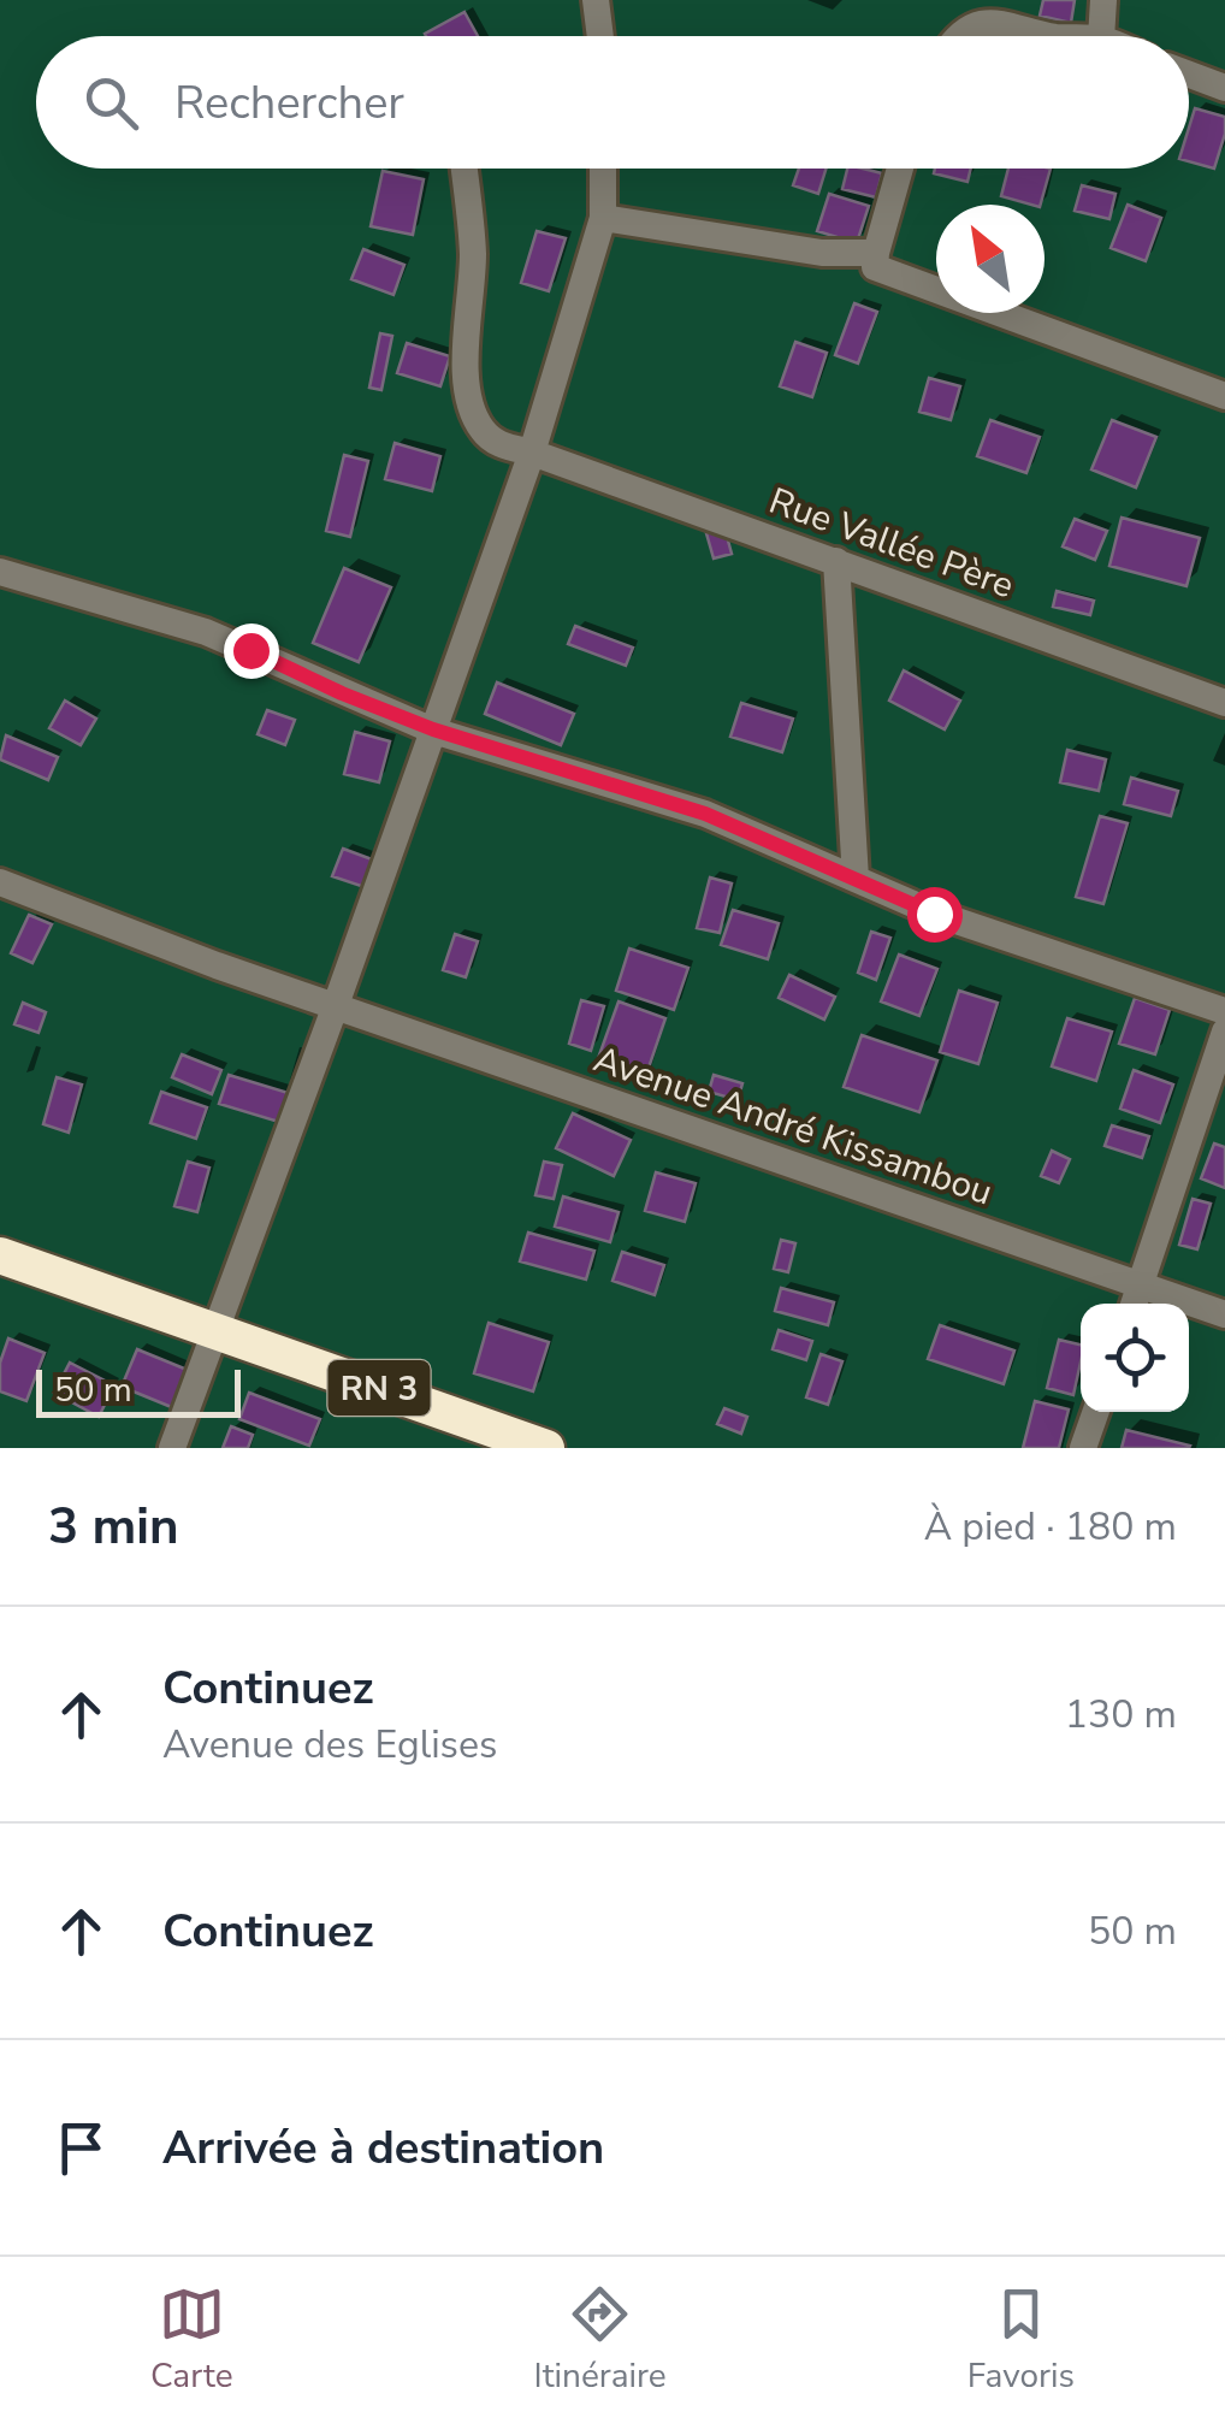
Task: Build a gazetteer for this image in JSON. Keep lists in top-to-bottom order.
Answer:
{
  "streets": {
    "highway": ["RN 3"],
    "street": ["Rue Vallée Père", "Avenue André Kissambou"]
  },
  "scale_bar": "50 m",
  "north": "top left",
  "page": {
    "search": "Rechercher",
    "scale": "50 m",
    "heading": ["3 min", "À pied · 180 m"],
    "list": [
      ["Continuez", "Avenue des Eglises", "130 m"],
      ["Continuez", "50 m"],
      "Arrivée à destination"
    ],
    "nav": ["Carte", "Itinéraire", "Favoris"]
  }
}
